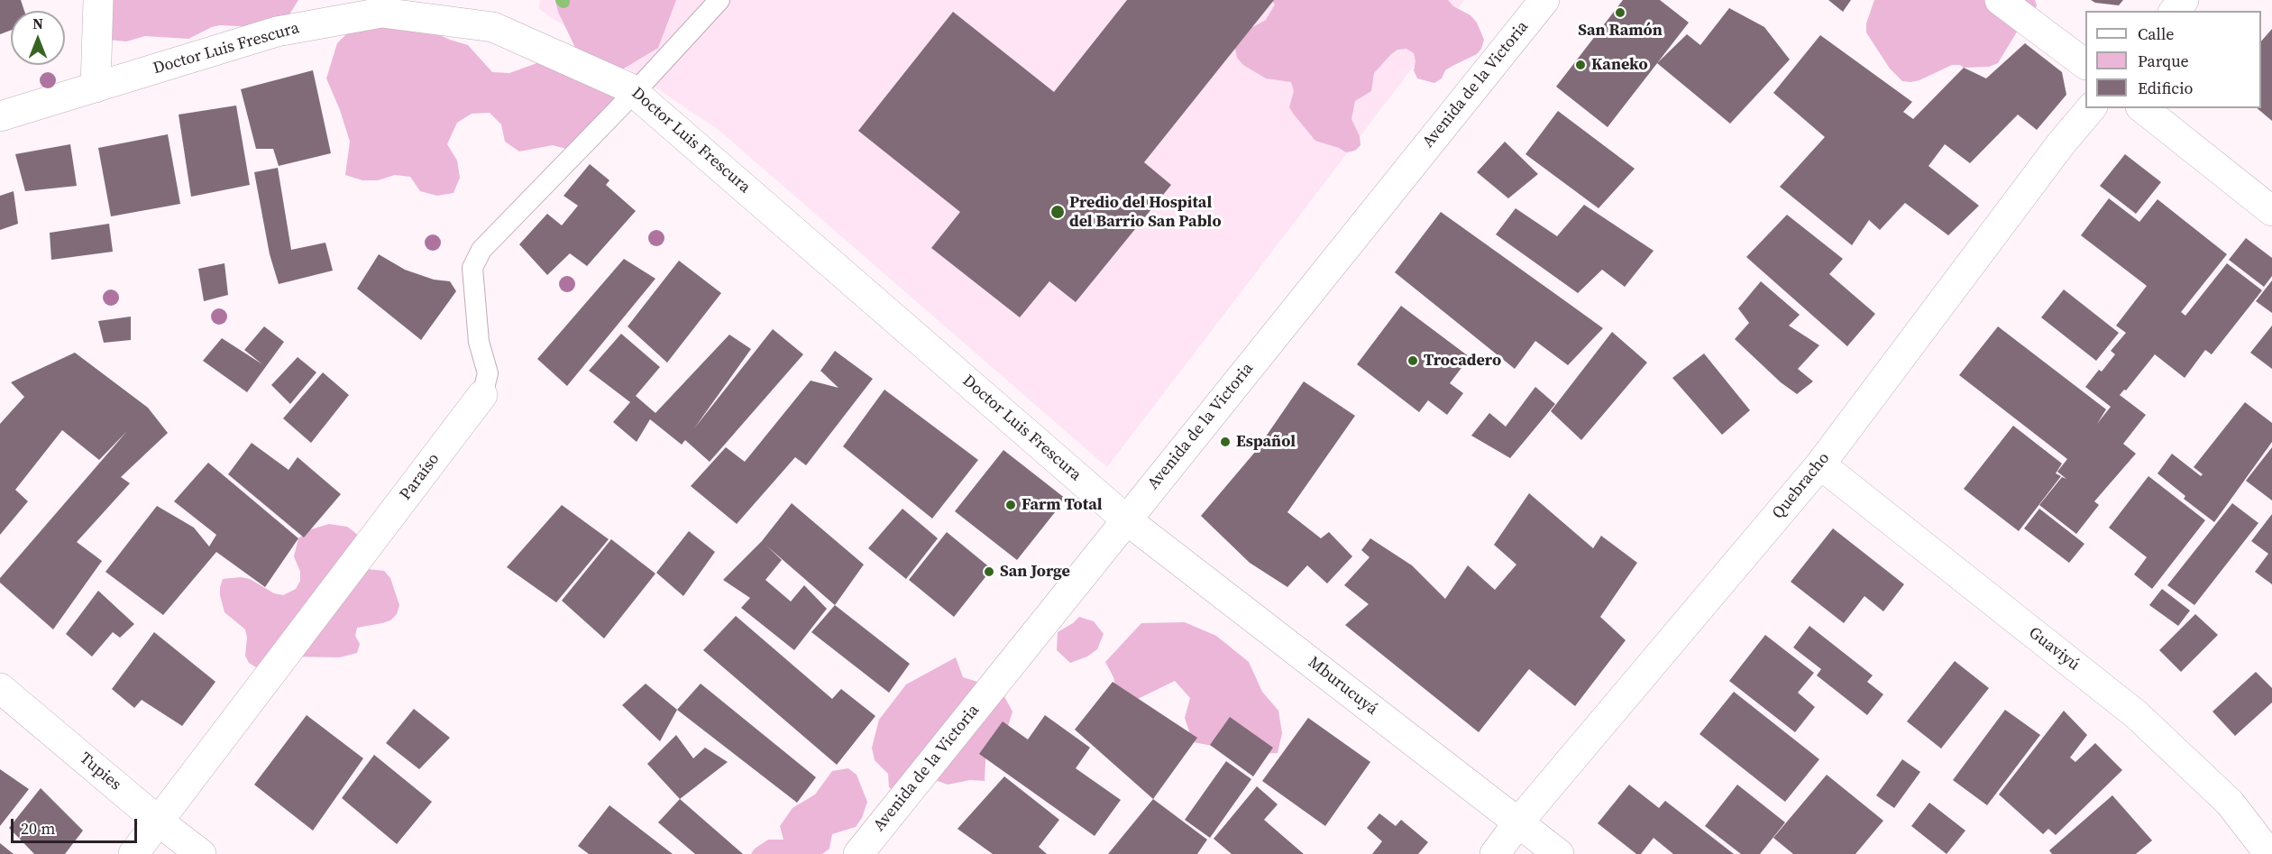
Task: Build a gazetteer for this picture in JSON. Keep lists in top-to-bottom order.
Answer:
{
  "streets": {
    "street": [
      "Doctor Luis Frescura",
      "Avenida de la Victoria",
      "Paraíso",
      "Quebracho",
      "Guaviyú",
      "Mburucuyá",
      "Tupies"
    ]
  },
  "crossings": [
    ["Doctor Luis Frescura", "Avenida de la Victoria"],
    ["Doctor Luis Frescura", "Paraíso"],
    ["Doctor Luis Frescura", "Mburucuyá"],
    ["Avenida de la Victoria", "Mburucuyá"],
    ["Paraíso", "Tupies"],
    ["Quebracho", "Guaviyú"],
    ["Quebracho", "Mburucuyá"]
  ],
  "places": [
    "San Ramón",
    "Kaneko",
    "Predio del Hospital del Barrio San Pablo",
    "Trocadero",
    "Español",
    "Farm Total",
    "San Jorge"
  ],
  "legend": ["Calle", "Parque", "Edificio"],
  "scale_bar": "20 m",
  "north": "top"
}
